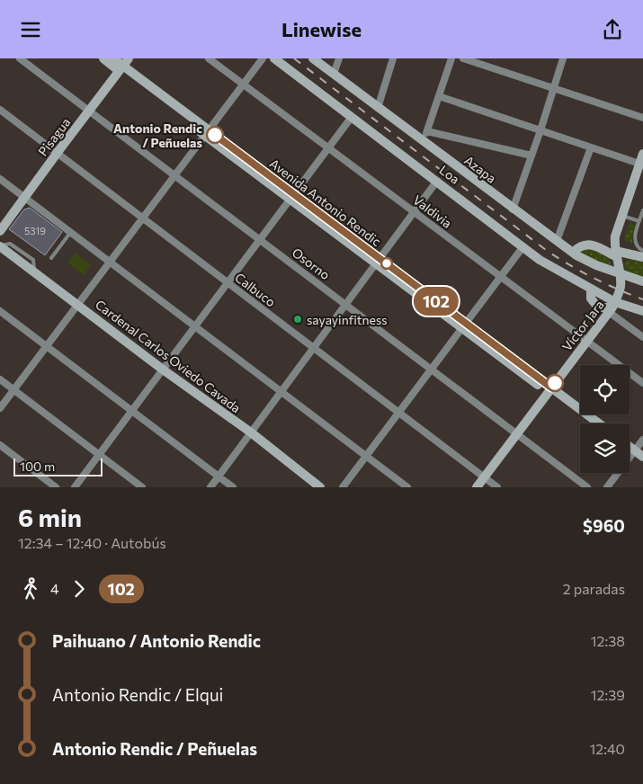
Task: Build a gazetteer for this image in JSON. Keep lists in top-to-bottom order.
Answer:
{
  "streets": {
    "main road": [
      "Pisagua",
      "Azapa",
      "Loa",
      "Avenida Antonio Rendic",
      "Víctor Jara",
      "Cardenal Carlos Oviedo Cavada"
    ],
    "street": ["Valdivia", "Osorno", "Calbuco"]
  },
  "crossings": [
    ["Pisagua", "Avenida Antonio Rendic"],
    ["Pisagua", "Osorno"],
    ["Pisagua", "Calbuco"],
    ["Azapa", "Víctor Jara"],
    ["Loa", "Víctor Jara"],
    ["Avenida Antonio Rendic", "Víctor Jara"],
    ["Valdivia", "Víctor Jara"],
    ["Osorno", "Víctor Jara"],
    ["Calbuco", "Víctor Jara"]
  ],
  "places": ["Antonio Rendic / Peñuelas", "sayayinfitness"],
  "lines": ["bus line 102"],
  "house_numbers": ["5319"],
  "scale_bar": "100 m",
  "page": {
    "header": "Linewise",
    "on_map": "102",
    "scale": "100 m",
    "heading": ["6 min", "12:34 – 12:40 · Autobús", "$960"],
    "legs": ["4", "102", "2 paradas"],
    "list": [
      {
        "name": "Paihuano / Antonio Rendic",
        "value": "12:38"
      },
      {
        "name": "Antonio Rendic / Elqui",
        "value": "12:39"
      },
      {
        "name": "Antonio Rendic / Peñuelas",
        "value": "12:40"
      }
    ]
  }
}
